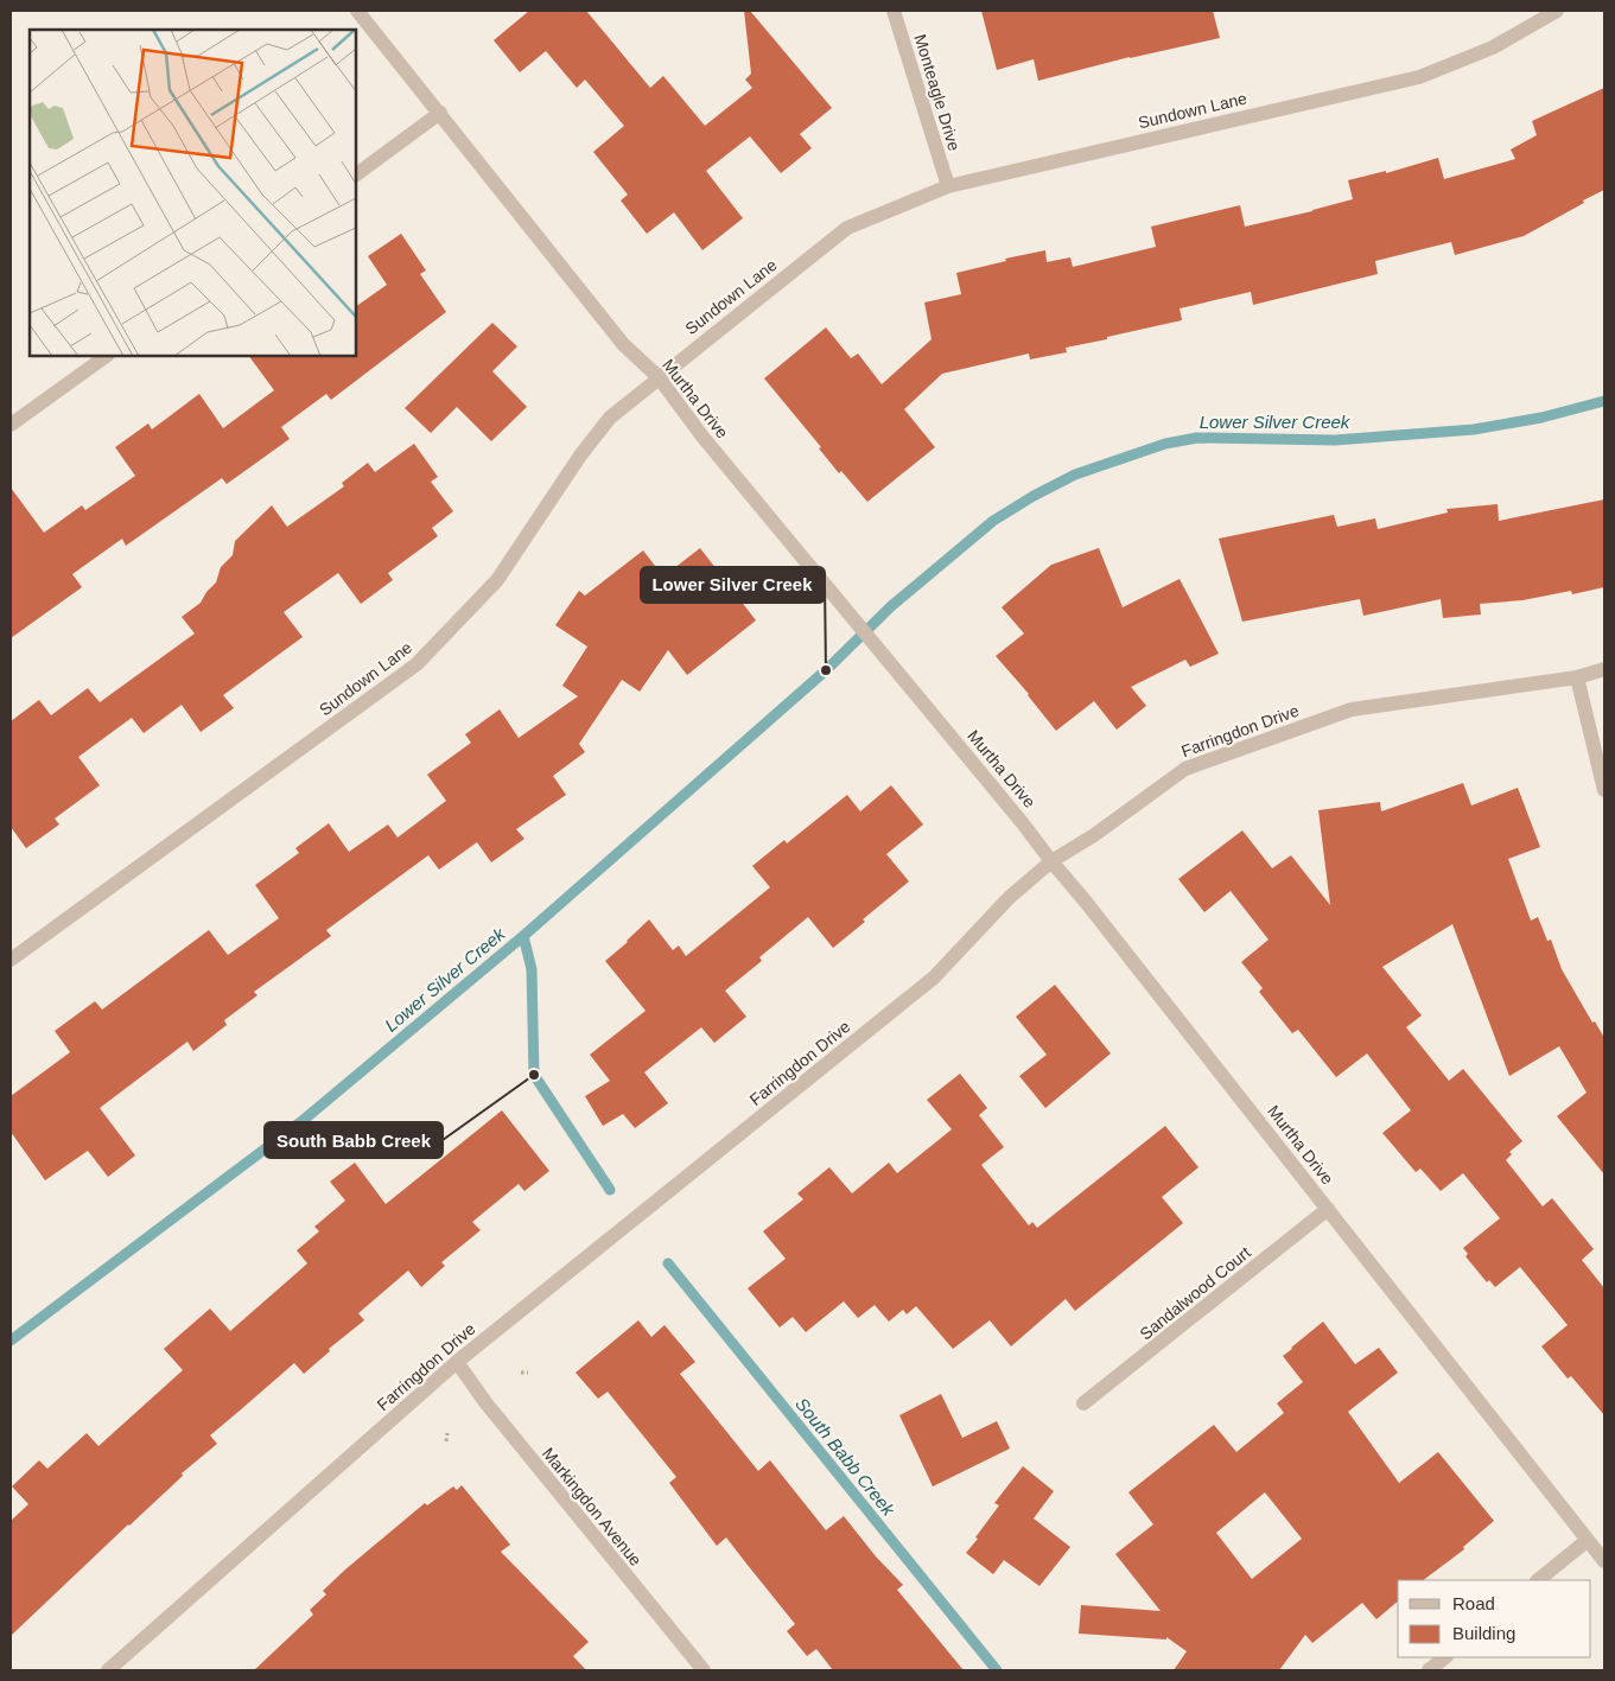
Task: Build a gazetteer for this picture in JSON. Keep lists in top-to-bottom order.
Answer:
{
  "streets": {
    "street": [
      "Monteagle Drive",
      "Sundown Lane",
      "Murtha Drive",
      "Farringdon Drive",
      "Sandalwood Court",
      "Markingdon Avenue"
    ]
  },
  "crossings": [
    ["Monteagle Drive", "Sundown Lane"],
    ["Sundown Lane", "Murtha Drive"],
    ["Murtha Drive", "Farringdon Drive"],
    ["Murtha Drive", "Sandalwood Court"],
    ["Farringdon Drive", "Markingdon Avenue"]
  ],
  "water": ["Lower Silver Creek", "South Babb Creek"],
  "places": ["Lower Silver Creek", "South Babb Creek"],
  "legend": ["Road", "Building"]
}
